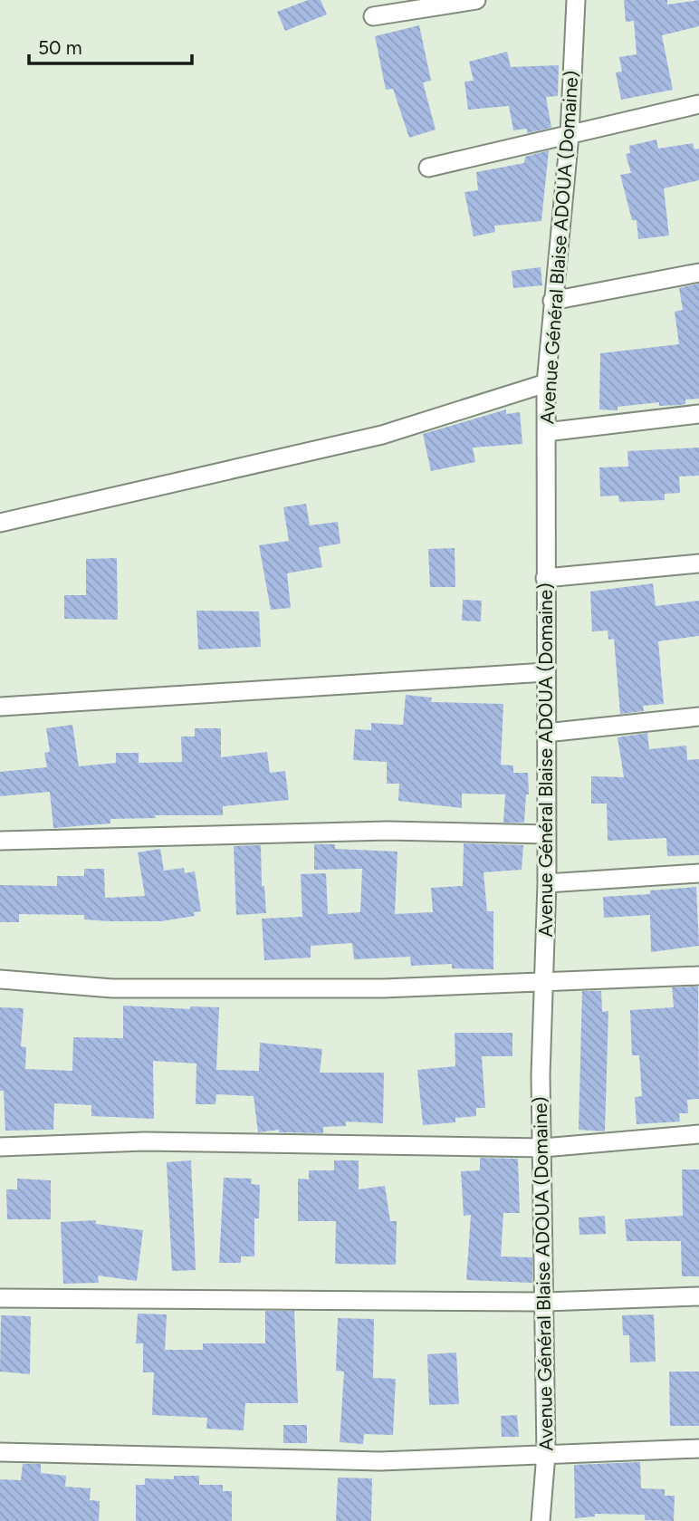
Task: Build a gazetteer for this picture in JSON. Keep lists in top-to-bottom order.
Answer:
{
  "streets": {
    "street": ["Avenue Général Blaise ADOUA (Domaine)"]
  },
  "scale_bar": "50 m"
}
